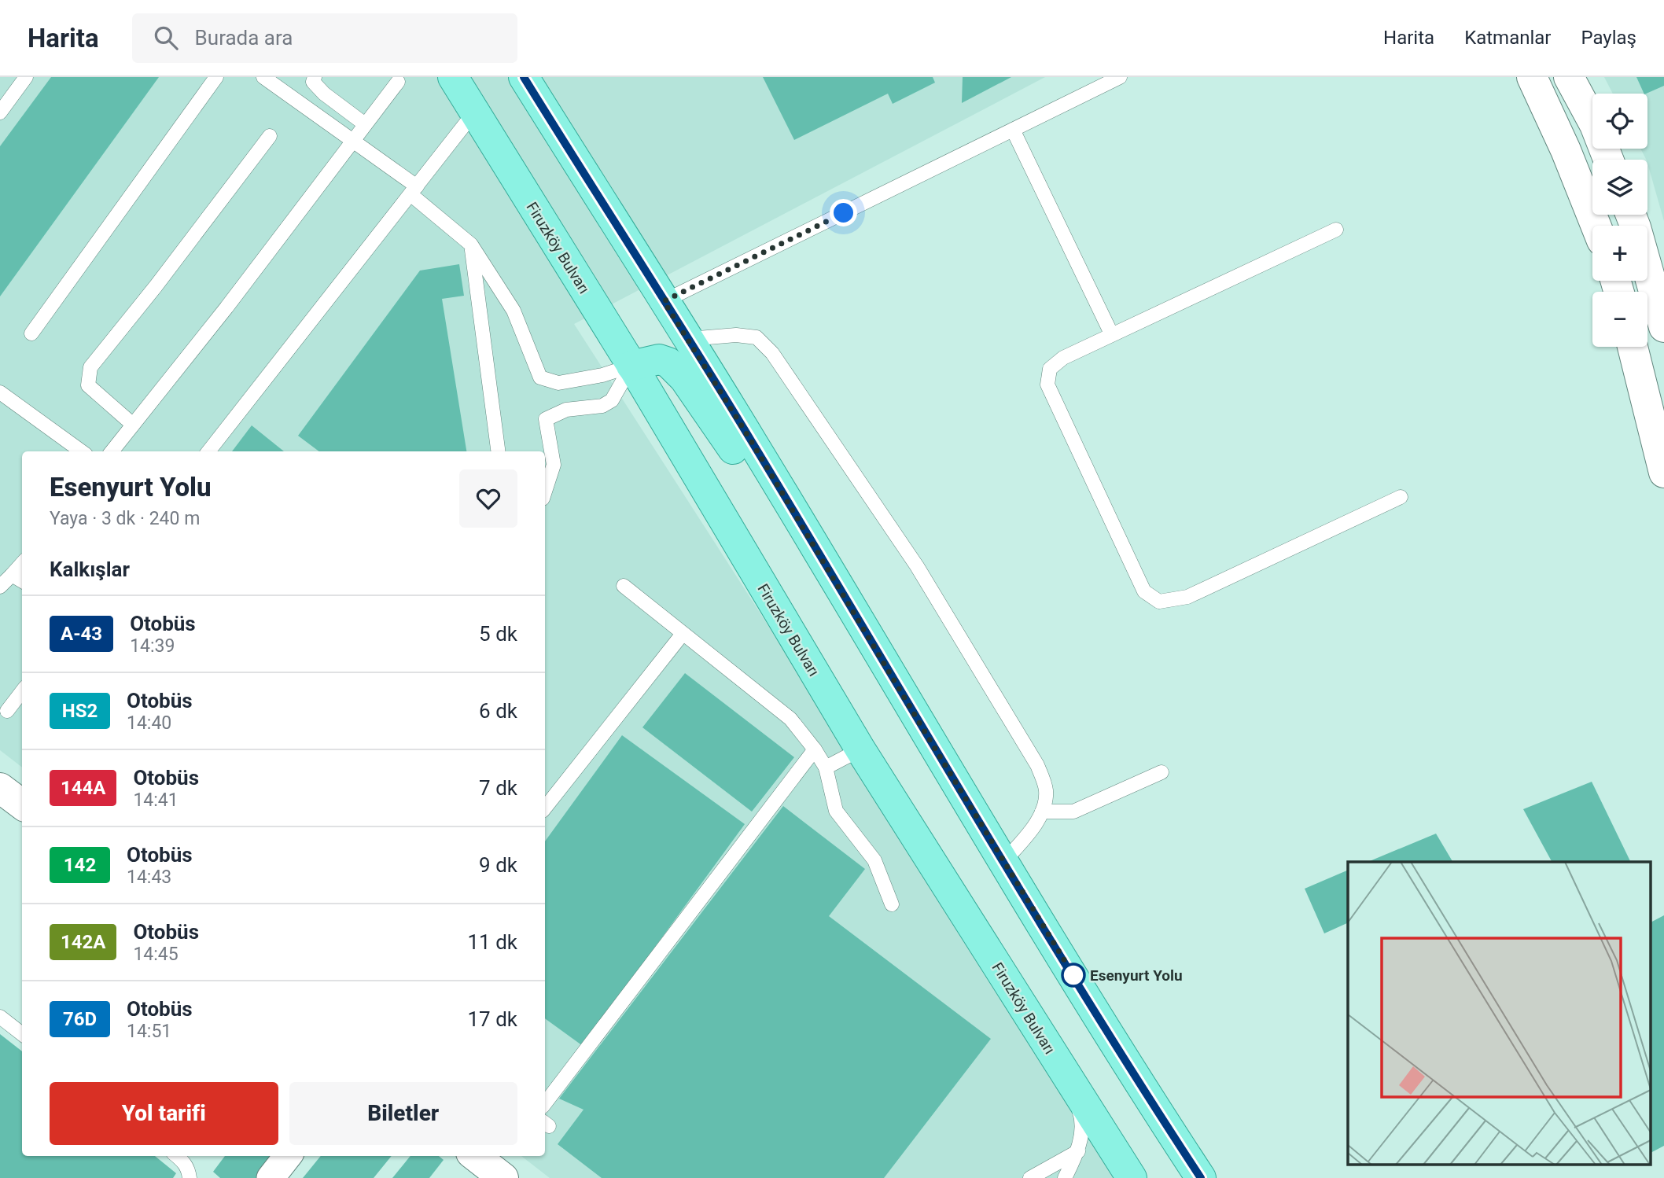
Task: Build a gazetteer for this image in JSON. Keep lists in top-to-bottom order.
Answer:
{
  "streets": {
    "main road": ["Firuzköy Bulvarı"]
  },
  "places": ["Esenyurt Yolu"],
  "lines": ["bus line A-43"],
  "page": {
    "header": "Harita",
    "search": "Burada ara",
    "nav": ["Harita", "Katmanlar", "Paylaş"],
    "map_buttons": ["+", "−"],
    "heading": [
      ["Esenyurt Yolu", "Yaya · 3 dk · 240 m"],
      "Kalkışlar"
    ],
    "list": [
      {
        "mark": "A-43",
        "name": "Otobüs",
        "note": "14:39",
        "value": "5 dk"
      },
      {
        "mark": "HS2",
        "name": "Otobüs",
        "note": "14:40",
        "value": "6 dk"
      },
      {
        "mark": "144A",
        "name": "Otobüs",
        "note": "14:41",
        "value": "7 dk"
      },
      {
        "mark": "142",
        "name": "Otobüs",
        "note": "14:43",
        "value": "9 dk"
      },
      {
        "mark": "142A",
        "name": "Otobüs",
        "note": "14:45",
        "value": "11 dk"
      },
      {
        "mark": "76D",
        "name": "Otobüs",
        "note": "14:51",
        "value": "17 dk"
      }
    ],
    "buttons": ["Yol tarifi", "Biletler"]
  }
}
